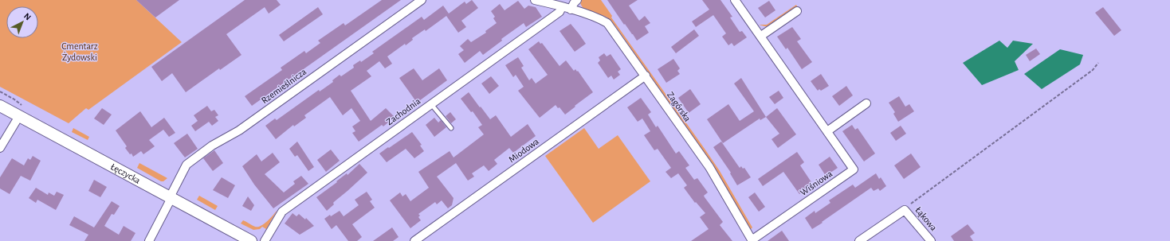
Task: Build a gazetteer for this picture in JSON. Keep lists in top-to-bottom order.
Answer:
{
  "streets": {
    "main road": ["Łęczycka"],
    "street": [
      "Rzemieślnicza",
      "Zagórska",
      "Zachodnia",
      "Miodowa",
      "Wiśniowa",
      "Łąkowa"
    ]
  },
  "crossings": [
    ["Rzemieślnicza", "Łęczycka"],
    ["Zagórska", "Zachodnia"],
    ["Zagórska", "Miodowa"],
    ["Zagórska", "Wiśniowa"]
  ],
  "parks": ["Cmentarz Żydowski"],
  "north": "top right"
}
